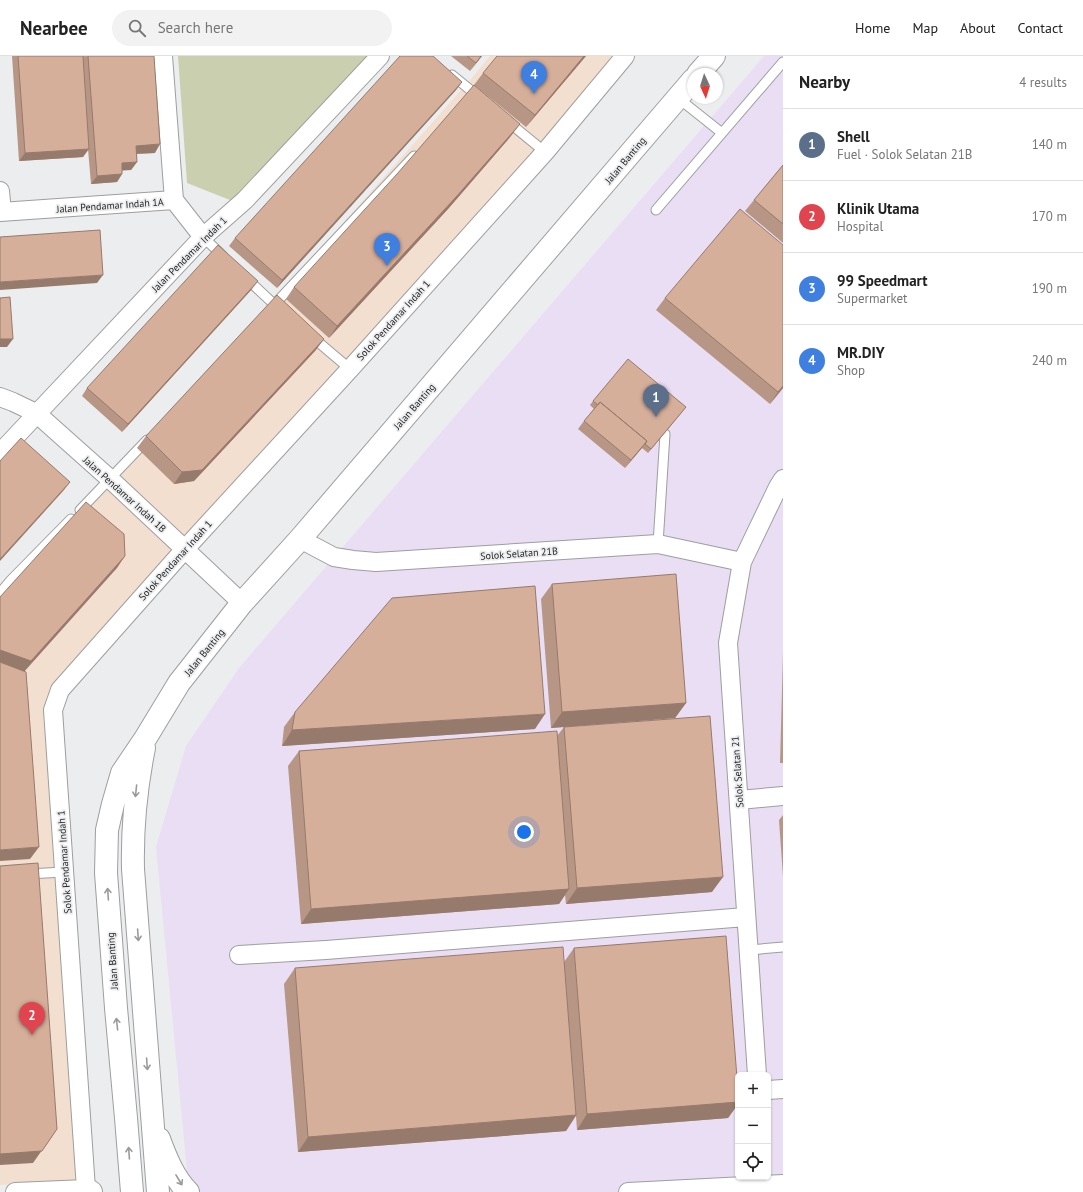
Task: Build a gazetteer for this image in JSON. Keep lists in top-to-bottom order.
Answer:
{
  "streets": {
    "main road": ["Jalan Banting"],
    "street": [
      "Jalan Pendamar Indah 1A",
      "Jalan Pendamar Indah 1",
      "Solok Pendamar Indah 1",
      "Jalan Pendamar Indah 1B",
      "Solok Selatan 21B",
      "Solok Selatan 21"
    ]
  },
  "crossings": [
    ["Jalan Banting", "Jalan Pendamar Indah 1B"],
    ["Jalan Banting", "Solok Selatan 21B"],
    ["Jalan Pendamar Indah 1A", "Jalan Pendamar Indah 1"],
    ["Jalan Pendamar Indah 1", "Jalan Pendamar Indah 1B"],
    ["Solok Pendamar Indah 1", "Jalan Pendamar Indah 1B"],
    ["Solok Selatan 21B", "Solok Selatan 21"]
  ],
  "north": "bottom",
  "page": {
    "header": "Nearbee",
    "search": "Search here",
    "nav": [
      "Home",
      "Map",
      "About",
      "Contact"
    ],
    "heading": ["Nearby", "4 results"],
    "pins": [
      "4",
      "3",
      "1",
      "2"
    ],
    "list": [
      {
        "mark": "1",
        "name": "Shell",
        "note": "Fuel · Solok Selatan 21B",
        "value": "140 m"
      },
      {
        "mark": "2",
        "name": "Klinik Utama",
        "note": "Hospital",
        "value": "170 m"
      },
      {
        "mark": "3",
        "name": "99 Speedmart",
        "note": "Supermarket",
        "value": "190 m"
      },
      {
        "mark": "4",
        "name": "MR.DIY",
        "note": "Shop",
        "value": "240 m"
      }
    ],
    "map_buttons": ["+", "−"]
  }
}
